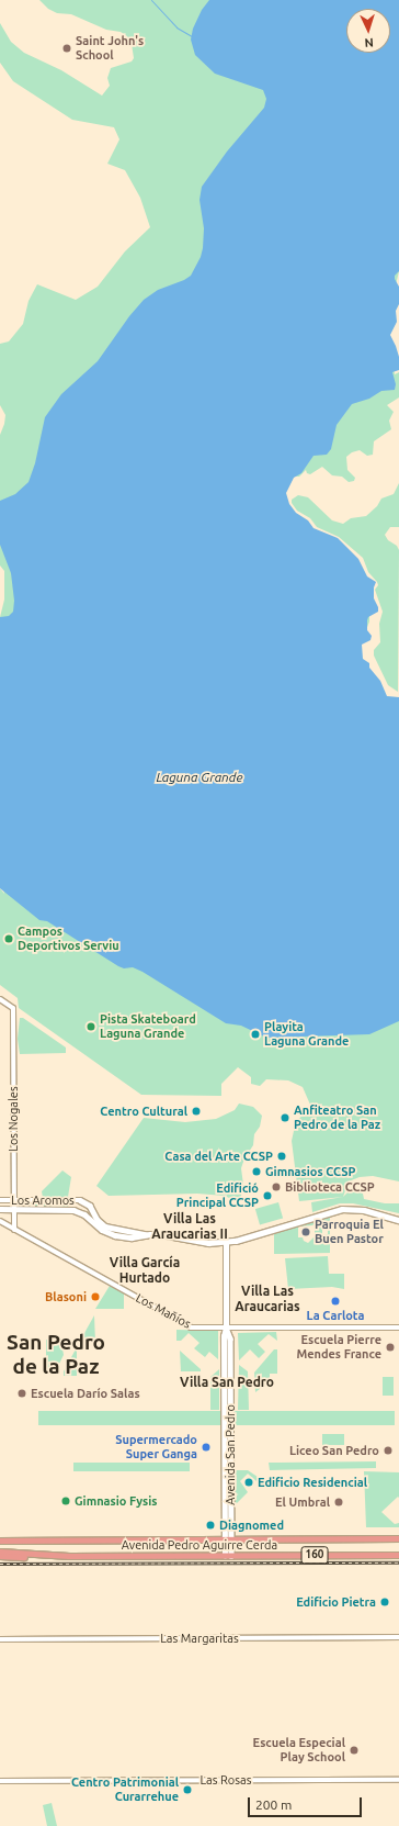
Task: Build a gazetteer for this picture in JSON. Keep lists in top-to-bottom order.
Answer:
{
  "streets": {
    "highway": ["Avenida Pedro Aguirre Cerda", "160"],
    "main road": ["Los Aromos", "Avenida San Pedro"],
    "street": [
      "Los Nogales",
      "Los Mañíos",
      "Las Margaritas",
      "Las Rosas"
    ]
  },
  "crossings": [
    ["Los Nogales", "Los Aromos"],
    ["Los Nogales", "Los Mañíos"],
    ["Los Aromos", "Avenida San Pedro"],
    ["Los Mañíos", "Avenida San Pedro"],
    ["Avenida San Pedro", "Avenida Pedro Aguirre Cerda"]
  ],
  "districts": [
    "Villa Las Araucarias II",
    "Villa García Hurtado",
    "Villa Las Araucarias",
    "San Pedro de la Paz",
    "Villa San Pedro"
  ],
  "water": ["Laguna Grande"],
  "places": [
    "Saint John's School",
    "Campos Deportivos Serviu",
    "Pista Skateboard Laguna Grande",
    "Playita Laguna Grande",
    "Centro Cultural",
    "Anfiteatro San Pedro de la Paz",
    "Casa del Arte CCSP",
    "Gimnasios CCSP",
    "Biblioteca CCSP",
    "Edifició Principal CCSP",
    "Parroquia El Buen Pastor",
    "Blasoni",
    "La Carlota",
    "Escuela Pierre Mendes France",
    "Escuela Darío Salas",
    "Supermercado Super Ganga",
    "Liceo San Pedro",
    "Edificio Residencial",
    "Gimnasio Fysis",
    "El Umbral",
    "Diagnomed",
    "Edificio Pietra",
    "Escuela Especial Play School",
    "Centro Patrimonial Curarrehue"
  ],
  "scale_bar": "200 m",
  "north": "bottom"
}
